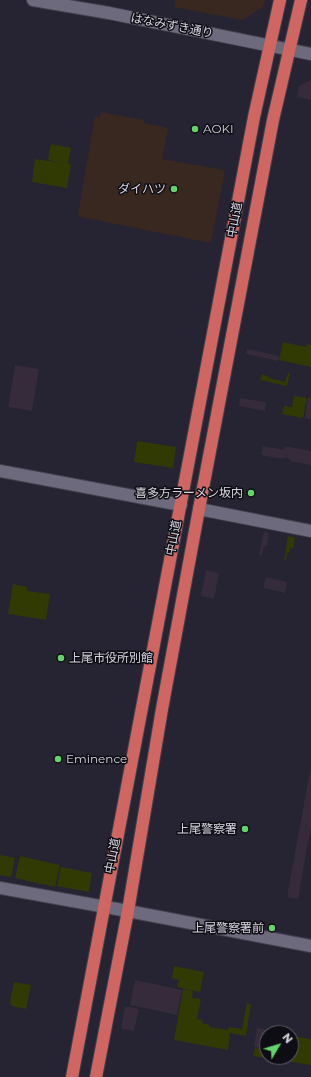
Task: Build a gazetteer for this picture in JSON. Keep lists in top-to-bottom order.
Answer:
{
  "streets": {
    "highway": ["中山道"],
    "street": ["はなみずき通り"]
  },
  "crossings": [
    ["はなみずき通り", "中山道"]
  ],
  "places": [
    "AOKI",
    "ダイハツ",
    "喜多方ラーメン坂内",
    "上尾市役所別館",
    "Eminence",
    "上尾警察署",
    "上尾警察署前"
  ],
  "north": "top right"
}
